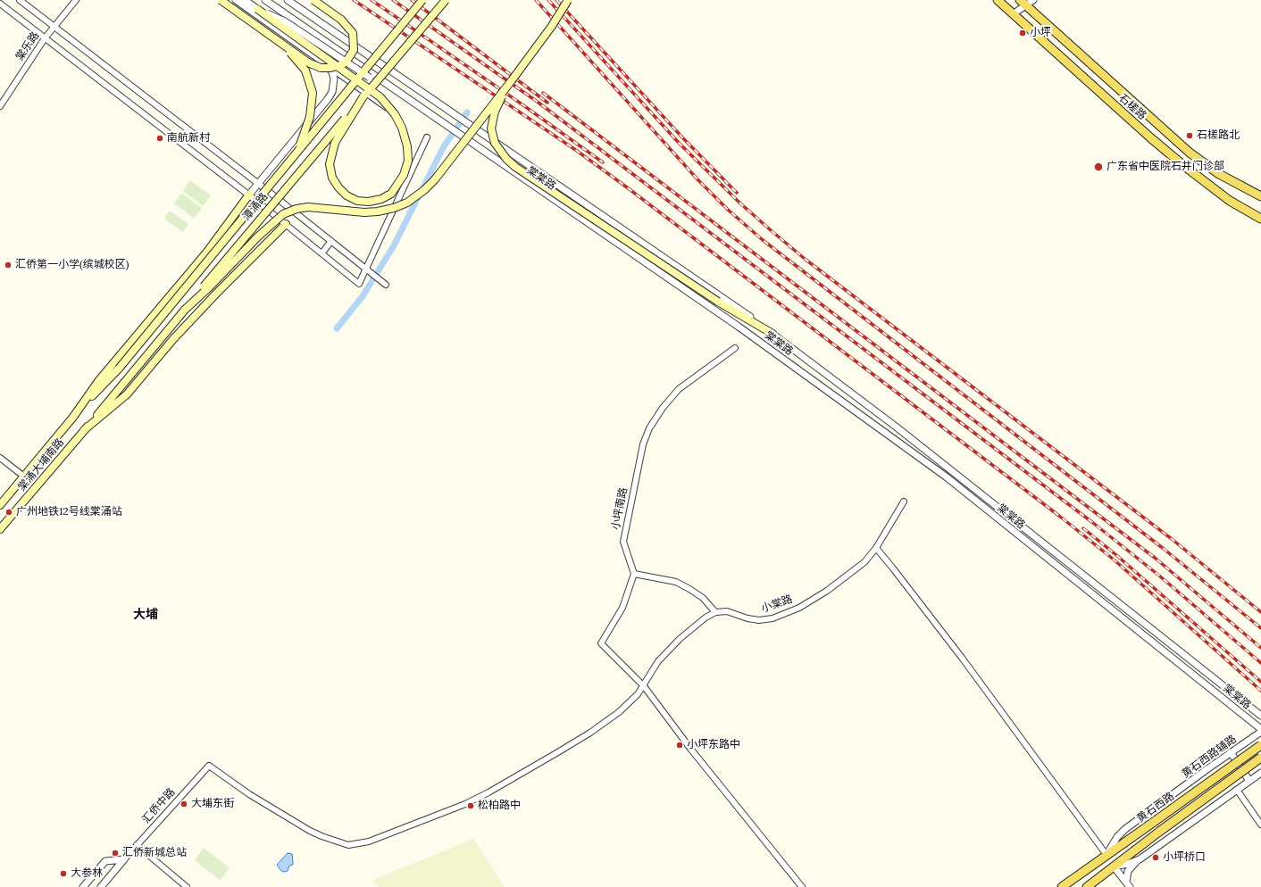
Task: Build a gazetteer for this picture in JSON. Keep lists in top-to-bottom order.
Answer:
{
  "streets": {
    "main road": [
      "石槎路",
      "潭涌路",
      "棠涌大埔南路",
      "黄石西路"
    ],
    "street": [
      "棠乐路",
      "棠棠路",
      "小坪南路",
      "小棠路",
      "黄石西路辅路",
      "汇侨中路"
    ]
  },
  "crossings": [
    ["潭涌路", "棠涌大埔南路"],
    ["黄石西路辅路", "黄石西路"]
  ],
  "districts": ["大埔"],
  "places": [
    "小坪",
    "石槎路北",
    "南航新村",
    "广东省中医院石井门诊部",
    "汇侨第一小学(缤城校区)",
    "广州地铁12号线棠涌站",
    "小坪东路中",
    "大埔东街",
    "松柏路中",
    "汇侨新城总站",
    "小坪桥口",
    "大参林"
  ]
}
